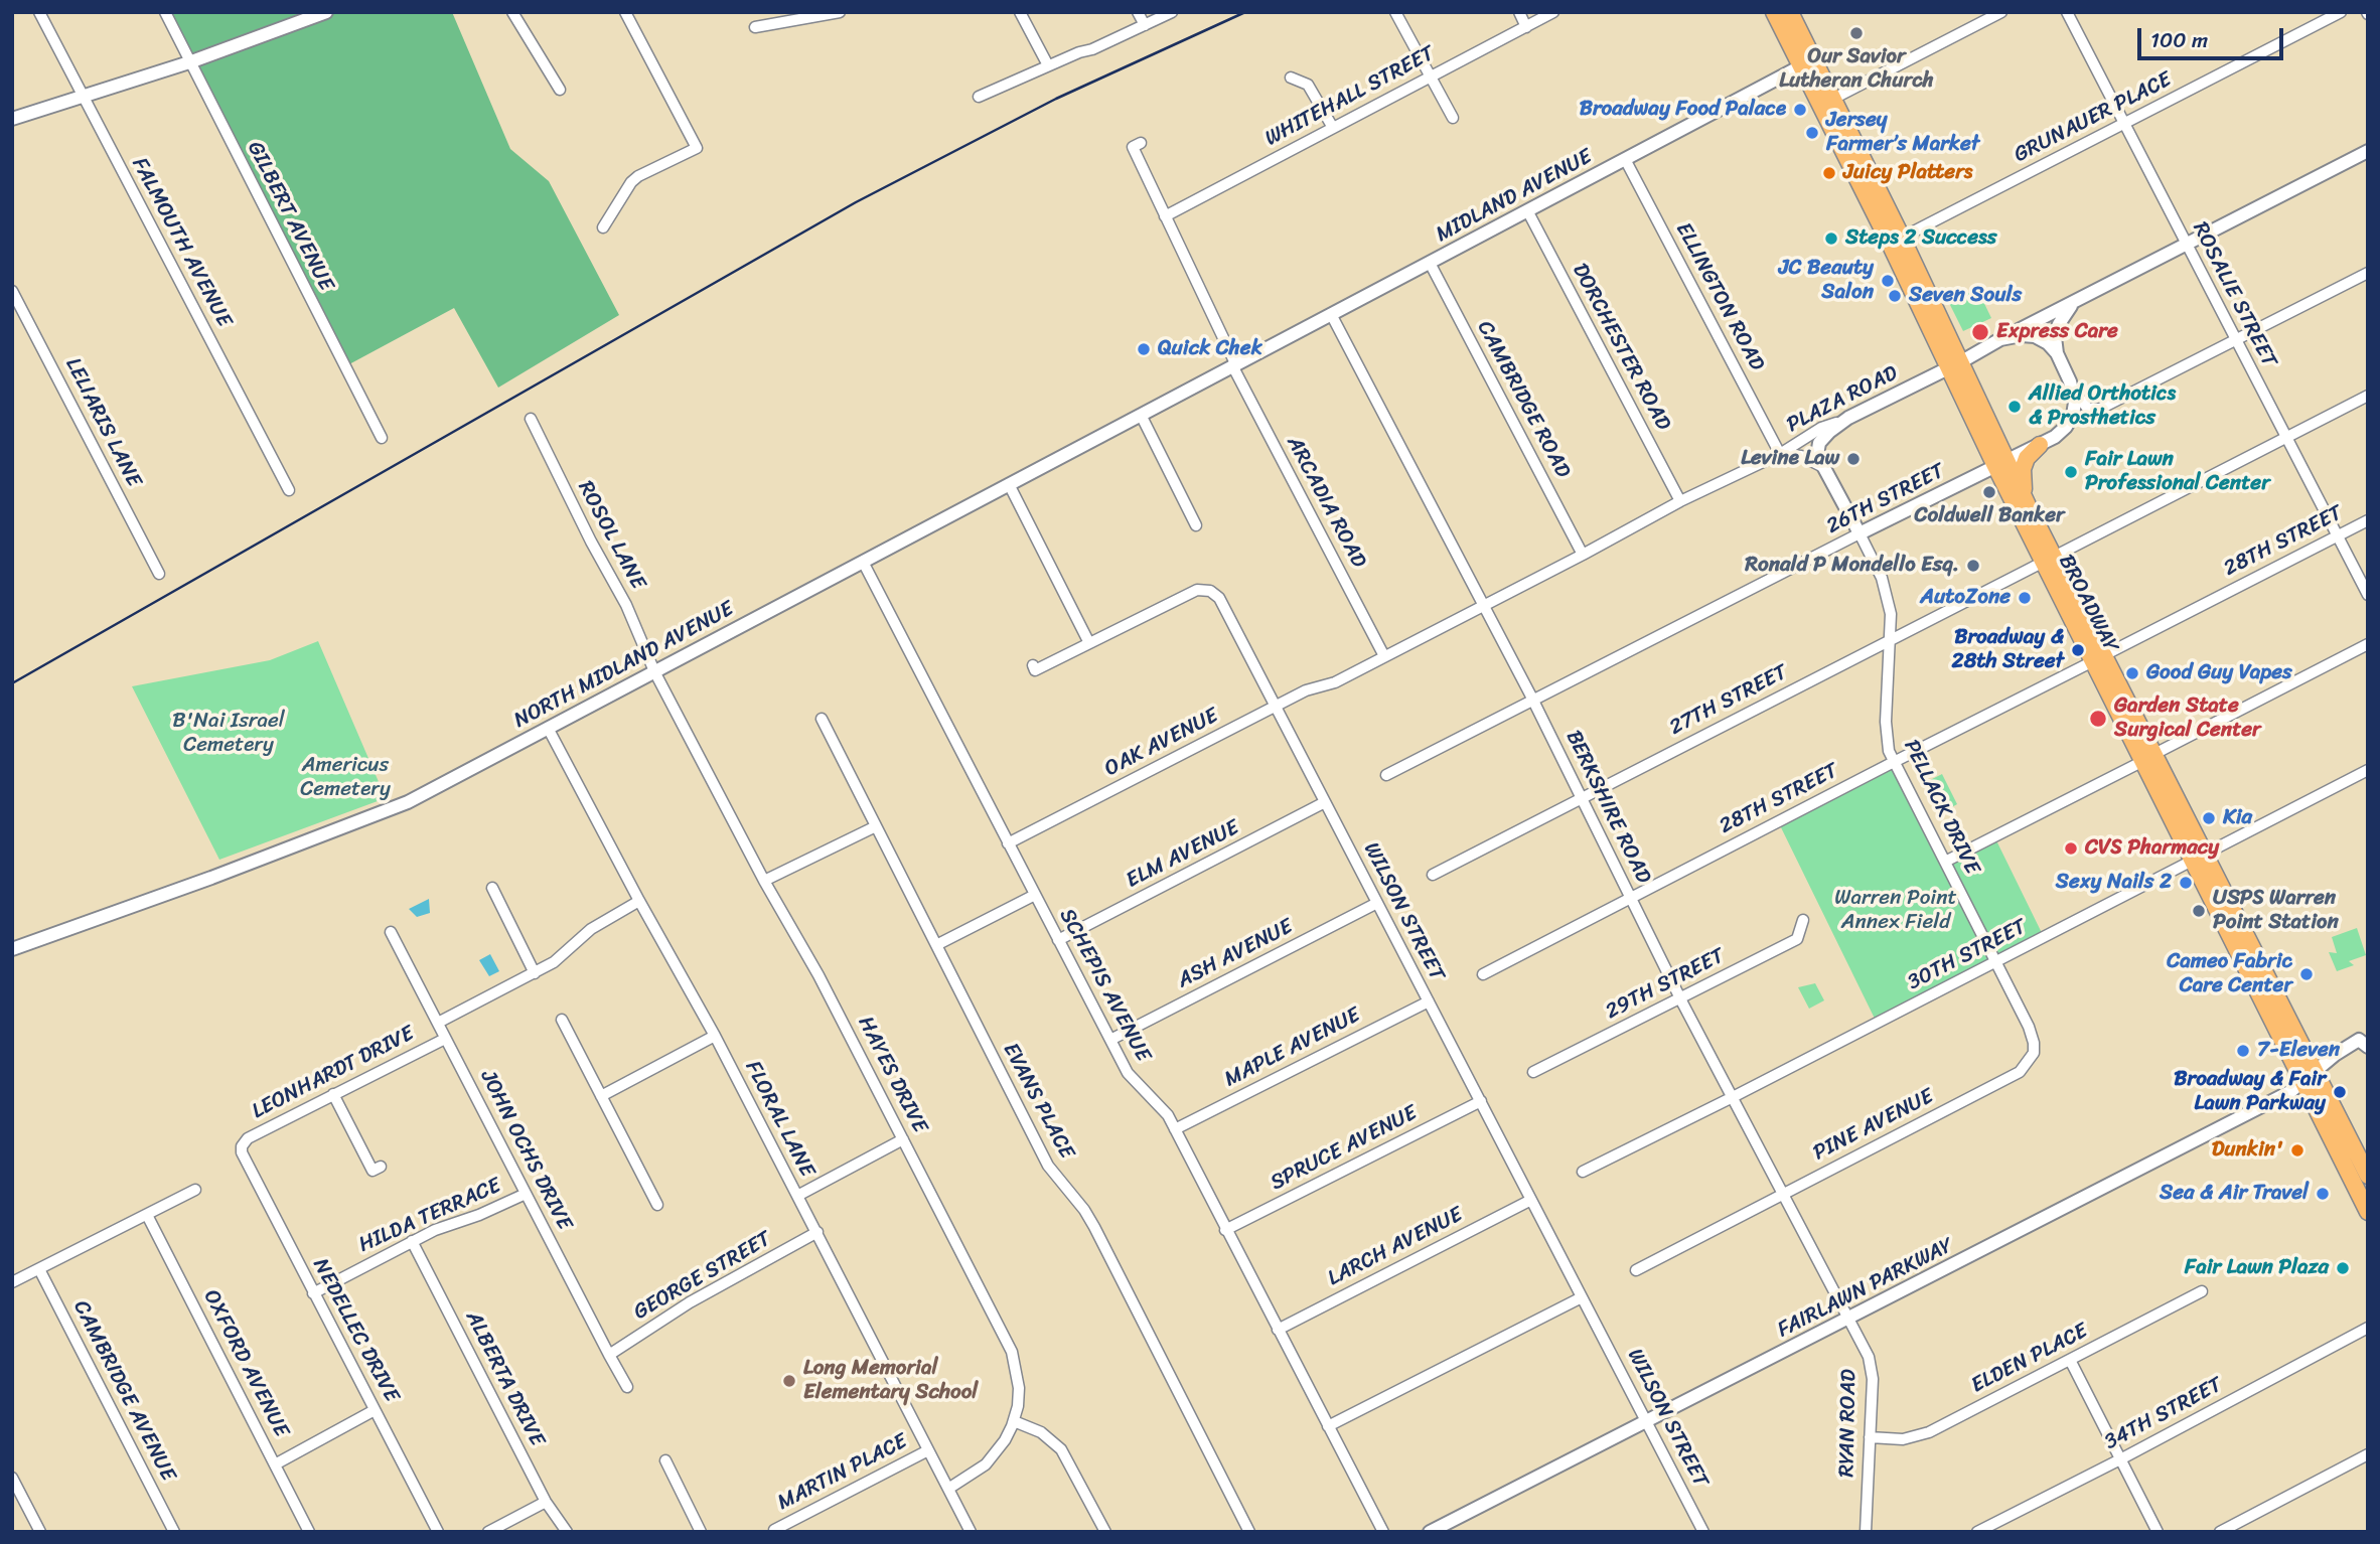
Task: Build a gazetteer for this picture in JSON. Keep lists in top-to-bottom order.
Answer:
{
  "streets": {
    "main road": ["BROADWAY"],
    "street": [
      "WHITEHALL STREET",
      "GRUNAUER PLACE",
      "MIDLAND AVENUE",
      "GILBERT AVENUE",
      "FALMOUTH AVENUE",
      "ROSALIE STREET",
      "ELLINGTON ROAD",
      "DORCHESTER ROAD",
      "CAMBRIDGE ROAD",
      "PLAZA ROAD",
      "LELIARIS LANE",
      "26TH STREET",
      "ARCADIA ROAD",
      "ROSOL LANE",
      "28TH STREET",
      "NORTH MIDLAND AVENUE",
      "27TH STREET",
      "OAK AVENUE",
      "BERKSHIRE ROAD",
      "PELLACK DRIVE",
      "ELM AVENUE",
      "WILSON STREET",
      "ASH AVENUE",
      "30TH STREET",
      "29TH STREET",
      "SCHEPIS AVENUE",
      "MAPLE AVENUE",
      "LEONHARDT DRIVE",
      "HAYES DRIVE",
      "EVANS PLACE",
      "FLORAL LANE",
      "PINE AVENUE",
      "SPRUCE AVENUE",
      "JOHN OCHS DRIVE",
      "HILDA TERRACE",
      "LARCH AVENUE",
      "GEORGE STREET",
      "FAIRLAWN PARKWAY",
      "NEDELLEC DRIVE",
      "ELDEN PLACE",
      "OXFORD AVENUE",
      "ALBERTA DRIVE",
      "CAMBRIDGE AVENUE",
      "34TH STREET",
      "RYAN ROAD",
      "MARTIN PLACE"
    ]
  },
  "crossings": [
    ["WHITEHALL STREET", "ARCADIA ROAD"],
    ["GRUNAUER PLACE", "ROSALIE STREET"],
    ["GRUNAUER PLACE", "BROADWAY"],
    ["MIDLAND AVENUE", "ELLINGTON ROAD"],
    ["MIDLAND AVENUE", "DORCHESTER ROAD"],
    ["MIDLAND AVENUE", "CAMBRIDGE ROAD"],
    ["MIDLAND AVENUE", "ARCADIA ROAD"],
    ["MIDLAND AVENUE", "BROADWAY"],
    ["MIDLAND AVENUE", "NORTH MIDLAND AVENUE"],
    ["MIDLAND AVENUE", "BERKSHIRE ROAD"],
    ["ROSALIE STREET", "PLAZA ROAD"],
    ["ROSALIE STREET", "28TH STREET"],
    ["ROSALIE STREET", "27TH STREET"],
    ["ELLINGTON ROAD", "PLAZA ROAD"],
    ["DORCHESTER ROAD", "PLAZA ROAD"],
    ["CAMBRIDGE ROAD", "PLAZA ROAD"],
    ["PLAZA ROAD", "26TH STREET"],
    ["PLAZA ROAD", "ARCADIA ROAD"],
    ["PLAZA ROAD", "BROADWAY"],
    ["PLAZA ROAD", "OAK AVENUE"],
    ["PLAZA ROAD", "BERKSHIRE ROAD"],
    ["26TH STREET", "BROADWAY"],
    ["26TH STREET", "BERKSHIRE ROAD"],
    ["26TH STREET", "PELLACK DRIVE"],
    ["ARCADIA ROAD", "NORTH MIDLAND AVENUE"],
    ["ROSOL LANE", "NORTH MIDLAND AVENUE"],
    ["ROSOL LANE", "HAYES DRIVE"],
    ["28TH STREET", "BROADWAY"],
    ["28TH STREET", "BERKSHIRE ROAD"],
    ["28TH STREET", "PELLACK DRIVE"],
    ["BROADWAY", "27TH STREET"],
    ["BROADWAY", "30TH STREET"],
    ["BROADWAY", "FAIRLAWN PARKWAY"],
    ["NORTH MIDLAND AVENUE", "SCHEPIS AVENUE"],
    ["NORTH MIDLAND AVENUE", "HAYES DRIVE"],
    ["NORTH MIDLAND AVENUE", "FLORAL LANE"],
    ["27TH STREET", "BERKSHIRE ROAD"],
    ["27TH STREET", "PELLACK DRIVE"],
    ["OAK AVENUE", "WILSON STREET"],
    ["OAK AVENUE", "SCHEPIS AVENUE"],
    ["BERKSHIRE ROAD", "30TH STREET"],
    ["BERKSHIRE ROAD", "29TH STREET"],
    ["BERKSHIRE ROAD", "PINE AVENUE"],
    ["BERKSHIRE ROAD", "FAIRLAWN PARKWAY"],
    ["BERKSHIRE ROAD", "RYAN ROAD"],
    ["PELLACK DRIVE", "30TH STREET"],
    ["PELLACK DRIVE", "PINE AVENUE"],
    ["ELM AVENUE", "WILSON STREET"],
    ["ELM AVENUE", "SCHEPIS AVENUE"],
    ["WILSON STREET", "ASH AVENUE"],
    ["WILSON STREET", "MAPLE AVENUE"],
    ["WILSON STREET", "SPRUCE AVENUE"],
    ["WILSON STREET", "LARCH AVENUE"],
    ["WILSON STREET", "FAIRLAWN PARKWAY"],
    ["ASH AVENUE", "SCHEPIS AVENUE"],
    ["30TH STREET", "PINE AVENUE"],
    ["SCHEPIS AVENUE", "MAPLE AVENUE"],
    ["SCHEPIS AVENUE", "SPRUCE AVENUE"],
    ["SCHEPIS AVENUE", "LARCH AVENUE"],
    ["LEONHARDT DRIVE", "FLORAL LANE"],
    ["LEONHARDT DRIVE", "JOHN OCHS DRIVE"],
    ["LEONHARDT DRIVE", "NEDELLEC DRIVE"],
    ["HAYES DRIVE", "FLORAL LANE"],
    ["FLORAL LANE", "GEORGE STREET"],
    ["FLORAL LANE", "MARTIN PLACE"],
    ["JOHN OCHS DRIVE", "HILDA TERRACE"],
    ["JOHN OCHS DRIVE", "GEORGE STREET"],
    ["HILDA TERRACE", "NEDELLEC DRIVE"],
    ["HILDA TERRACE", "ALBERTA DRIVE"],
    ["FAIRLAWN PARKWAY", "RYAN ROAD"],
    ["ELDEN PLACE", "RYAN ROAD"]
  ],
  "parks": ["B'Nai Israel Cemetery", "Americus Cemetery", "Warren Point Annex Field"],
  "places": [
    "Our Savior Lutheran Church",
    "Broadway Food Palace",
    "Jersey Farmer’s Market",
    "Juicy Platters",
    "Steps 2 Success",
    "JC Beauty Salon",
    "Seven Souls",
    "Express Care",
    "Quick Chek",
    "Allied Orthotics & Prosthetics",
    "Levine Law",
    "Fair Lawn Professional Center",
    "Coldwell Banker",
    "Ronald P Mondello Esq.",
    "AutoZone",
    "Broadway & 28th Street",
    "Good Guy Vapes",
    "Garden State Surgical Center",
    "Kia",
    "CVS Pharmacy",
    "Sexy Nails 2",
    "USPS Warren Point Station",
    "Cameo Fabric Care Center",
    "7-Eleven",
    "Broadway & Fair Lawn Parkway",
    "Dunkin'",
    "Sea & Air Travel",
    "Fair Lawn Plaza",
    "Long Memorial Elementary School"
  ],
  "scale_bar": "100 m"
}
